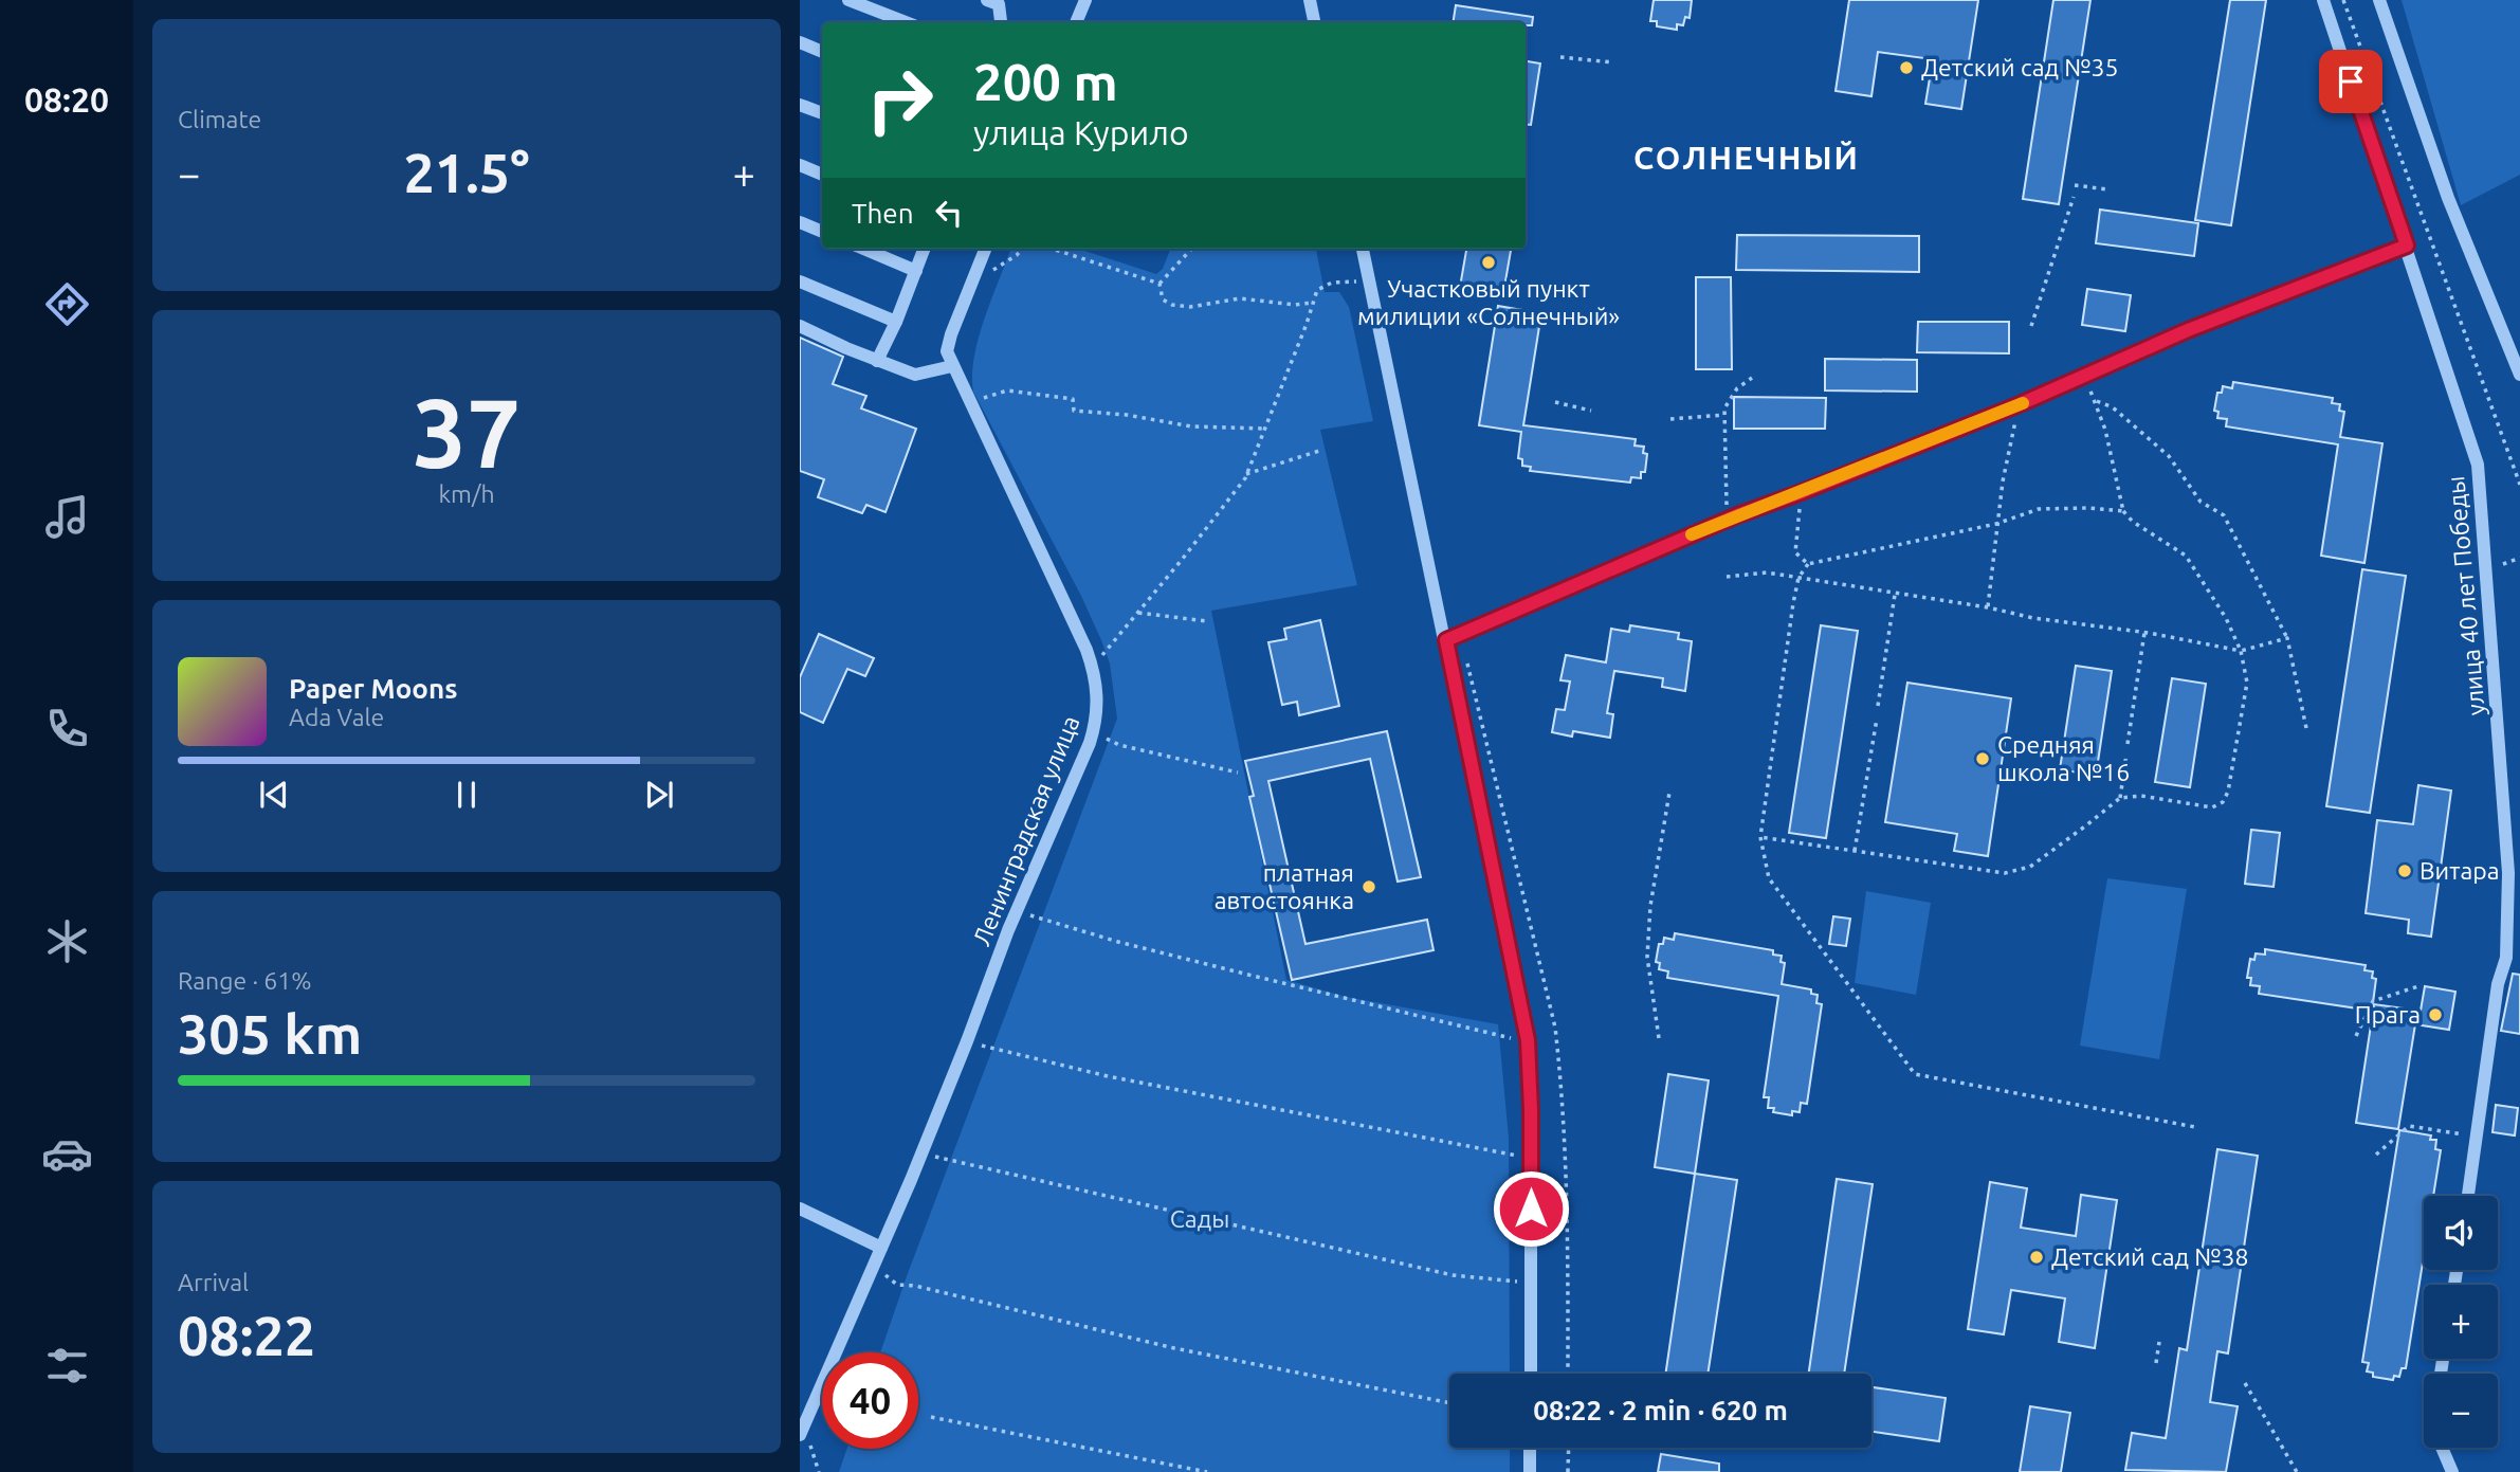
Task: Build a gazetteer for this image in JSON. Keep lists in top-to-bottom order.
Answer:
{
  "streets": {
    "street": ["улица 40 лет Победы", "Ленинградская улица"]
  },
  "districts": ["СОЛНЕЧНЫЙ"],
  "parks": ["Сады"],
  "places": [
    "Детский сад №35",
    "Участковый пункт милиции «Солнечный»",
    "Средняя школа №16",
    "Витара",
    "платная автостоянка",
    "Прага",
    "Детский сад №38"
  ],
  "page": {
    "tabs": "08:20",
    "tile": [
      "Climate",
      ["37", "km/h"],
      ["Range · 61%", "305 km"],
      ["Arrival", "08:22"]
    ],
    "turn": ["200 m", "улица Курило"],
    "heat": ["−", "21.5°", "+"],
    "then": "Then",
    "song": ["Paper Moons", "Ada Vale"],
    "map_buttons": ["+", "−"],
    "limit": "40",
    "trip": "08:22 · 2 min · 620 m"
  }
}
